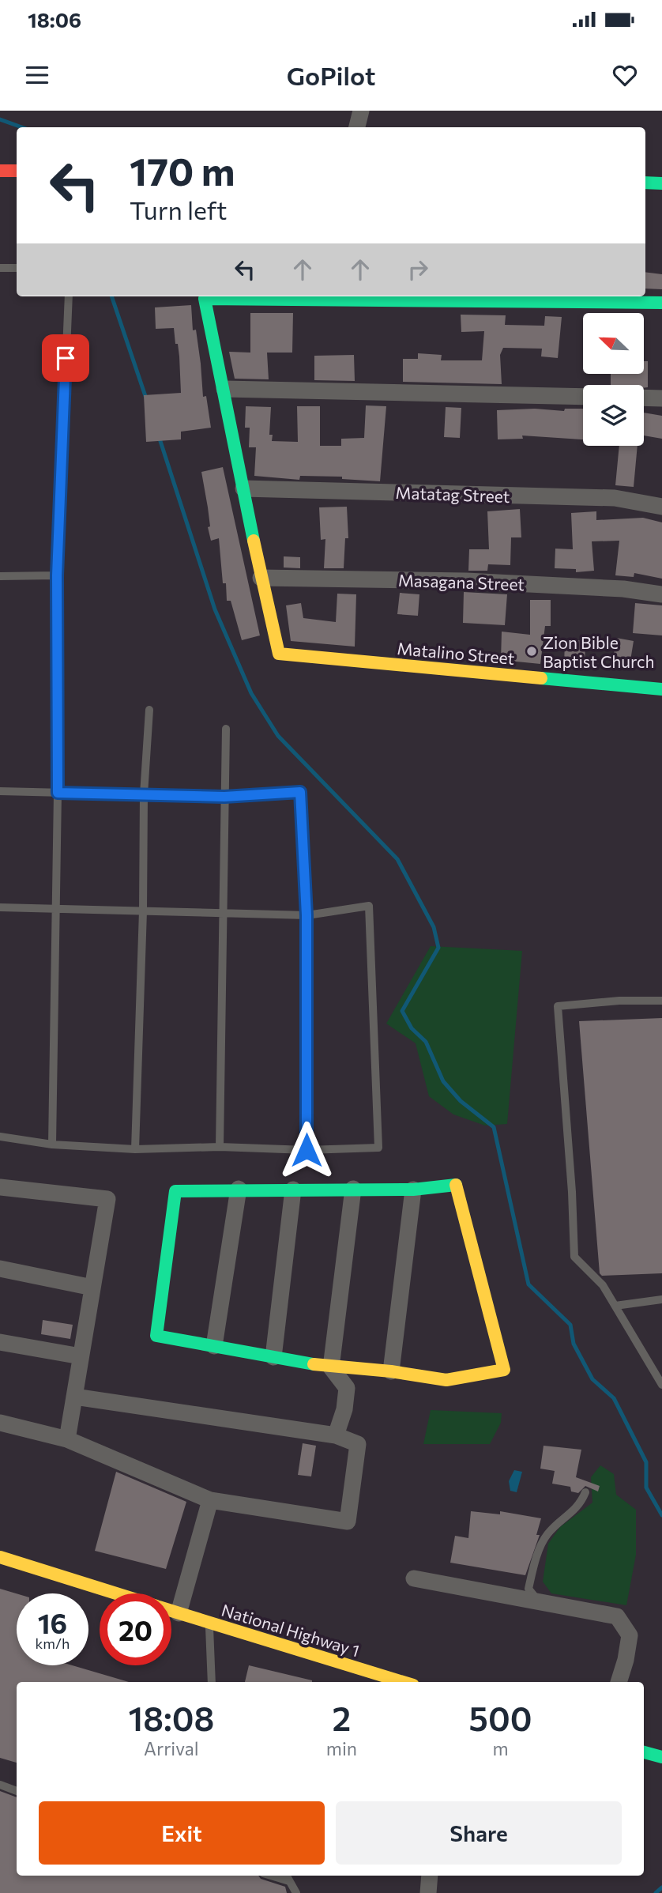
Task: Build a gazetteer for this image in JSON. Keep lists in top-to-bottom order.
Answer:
{
  "streets": {
    "main road": ["Matalino Street", "National Highway 1"],
    "street": ["Matatag Street", "Masagana Street"]
  },
  "crossings": [
    ["Masagana Street", "Matalino Street"]
  ],
  "places": ["Zion Bible Baptist Church"],
  "north": "top left",
  "page": {
    "status": "18:06",
    "header": "GoPilot",
    "turn": ["170 m", "Turn left"],
    "speed": "16 km/h",
    "limit": "20",
    "eta": [
      "18:08",
      "Arrival",
      "2",
      "min",
      "500",
      "m"
    ],
    "buttons": ["Exit", "Share"]
  }
}
